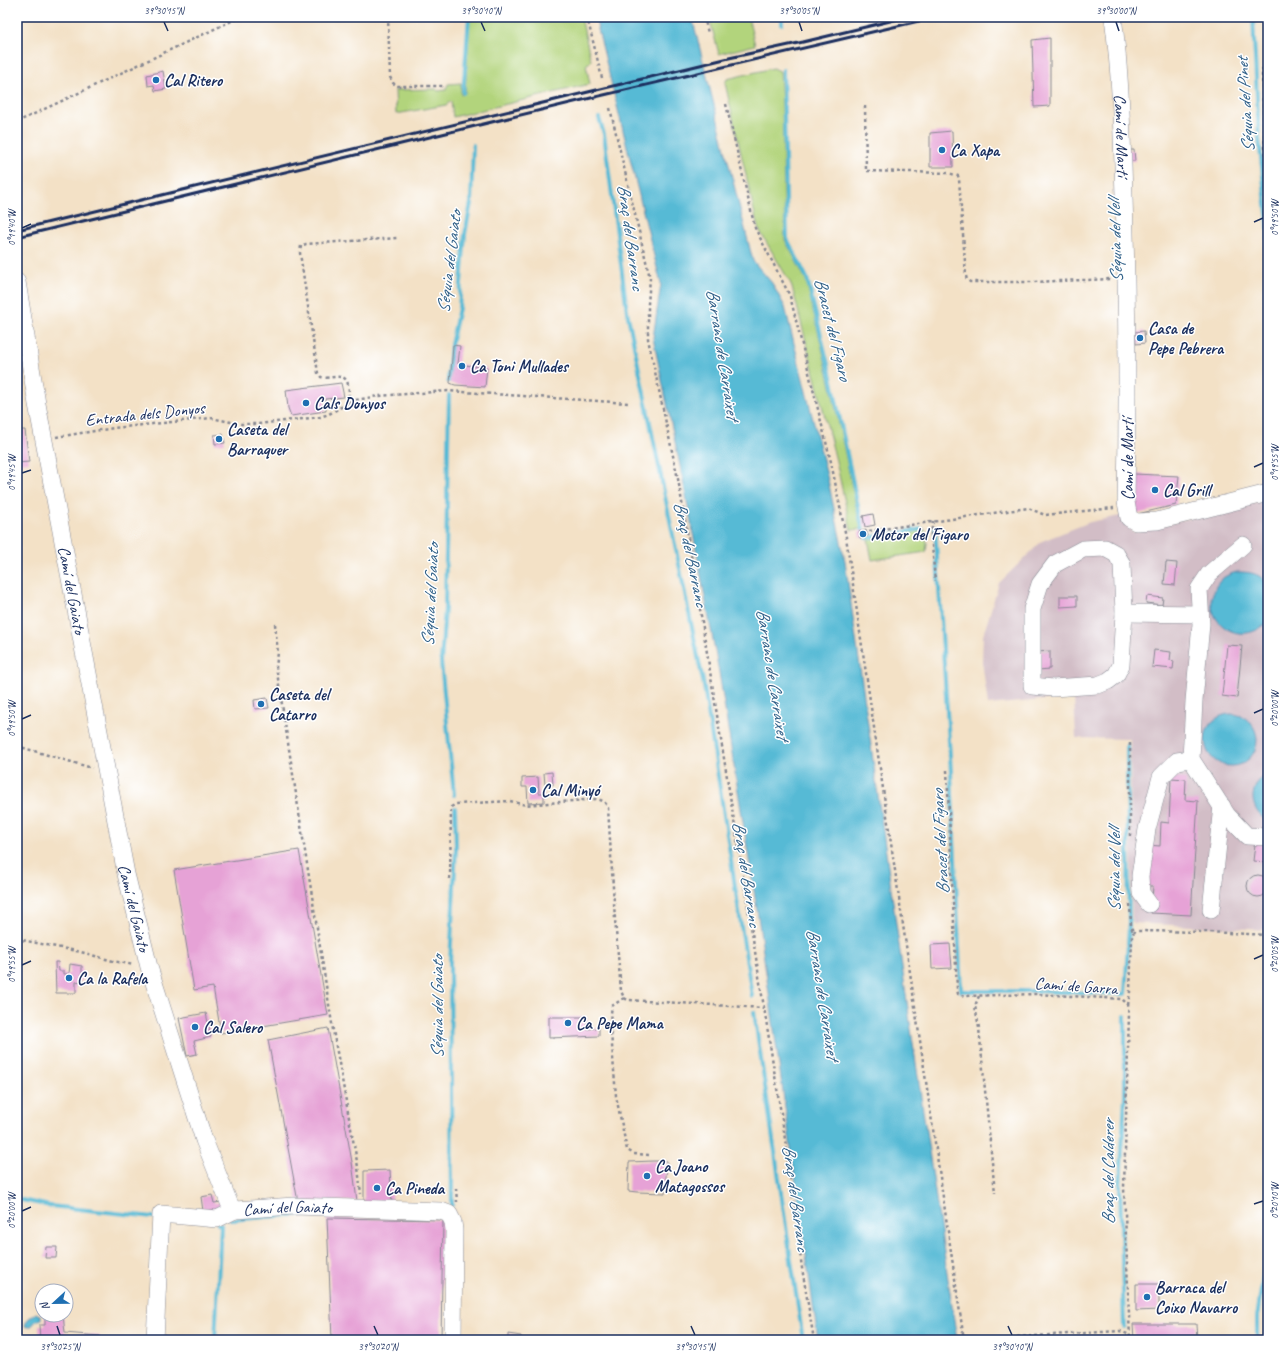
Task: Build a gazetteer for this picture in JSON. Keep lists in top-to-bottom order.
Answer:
{
  "streets": {
    "street": ["Camí de Martí", "Camí del Gaiato"],
    "path": ["Entrada dels Donyos", "Camí de Garra"]
  },
  "crossings": [
    ["Entrada dels Donyos", "Camí del Gaiato"]
  ],
  "water": [
    "Séquia del Pinet",
    "Braç del Barranc",
    "Séquia del Vell",
    "Séquia del Gaiato",
    "Bracet del Figaro",
    "Barranc de Carraixet",
    "Braç del Calderer"
  ],
  "places": [
    "Cal Ritero",
    "Ca Xapa",
    "Casa de Pepe Pebrera",
    "Ca Toni Mullades",
    "Cals Donyos",
    "Caseta del Barraquer",
    "Cal Grill",
    "Motor del Figaro",
    "Caseta del Catarro",
    "Cal Minyó",
    "Ca la Rafela",
    "Ca Pepe Mama",
    "Cal Salero",
    "Ca Joano Matagossos",
    "Ca Pineda",
    "Barraca del Coixo Navarro"
  ],
  "north": "left",
  "coordinates": [
    "39°30'15\"N",
    "39°30'10\"N",
    "39°30'05\"N",
    "39°30'00\"N",
    "0°19'50\"W",
    "0°19'40\"W",
    "0°19'55\"W",
    "0°19'45\"W",
    "0°20'00\"W",
    "0°20'05\"W",
    "0°20'10\"W",
    "39°30'25\"N",
    "39°30'20\"N"
  ]
}
